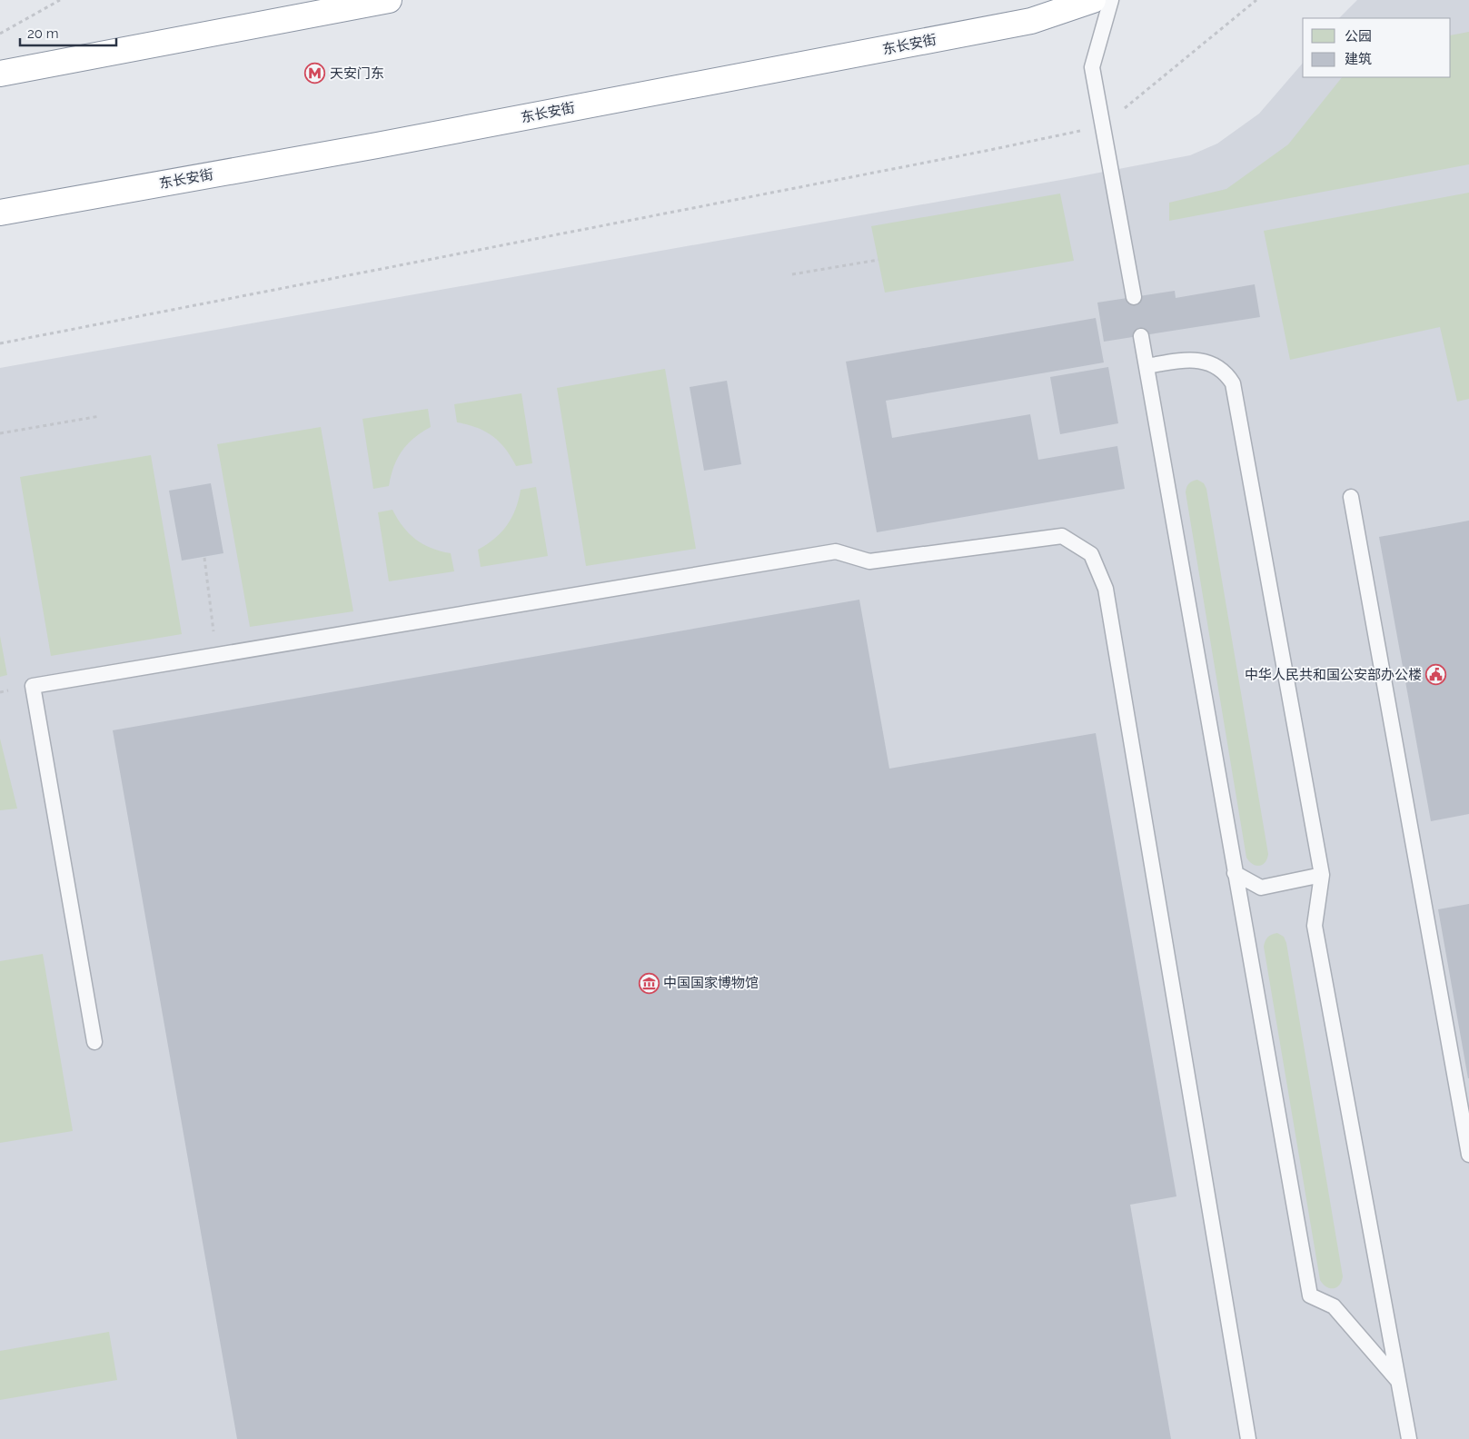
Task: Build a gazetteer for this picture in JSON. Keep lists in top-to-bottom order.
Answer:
{
  "streets": {
    "highway": ["东长安街"]
  },
  "places": {
    "metro station": ["天安门东"],
    "public building": ["中华人民共和国公安部办公楼"],
    "museum": ["中国国家博物馆"]
  },
  "legend": ["公园", "建筑"],
  "scale_bar": "20 m"
}
